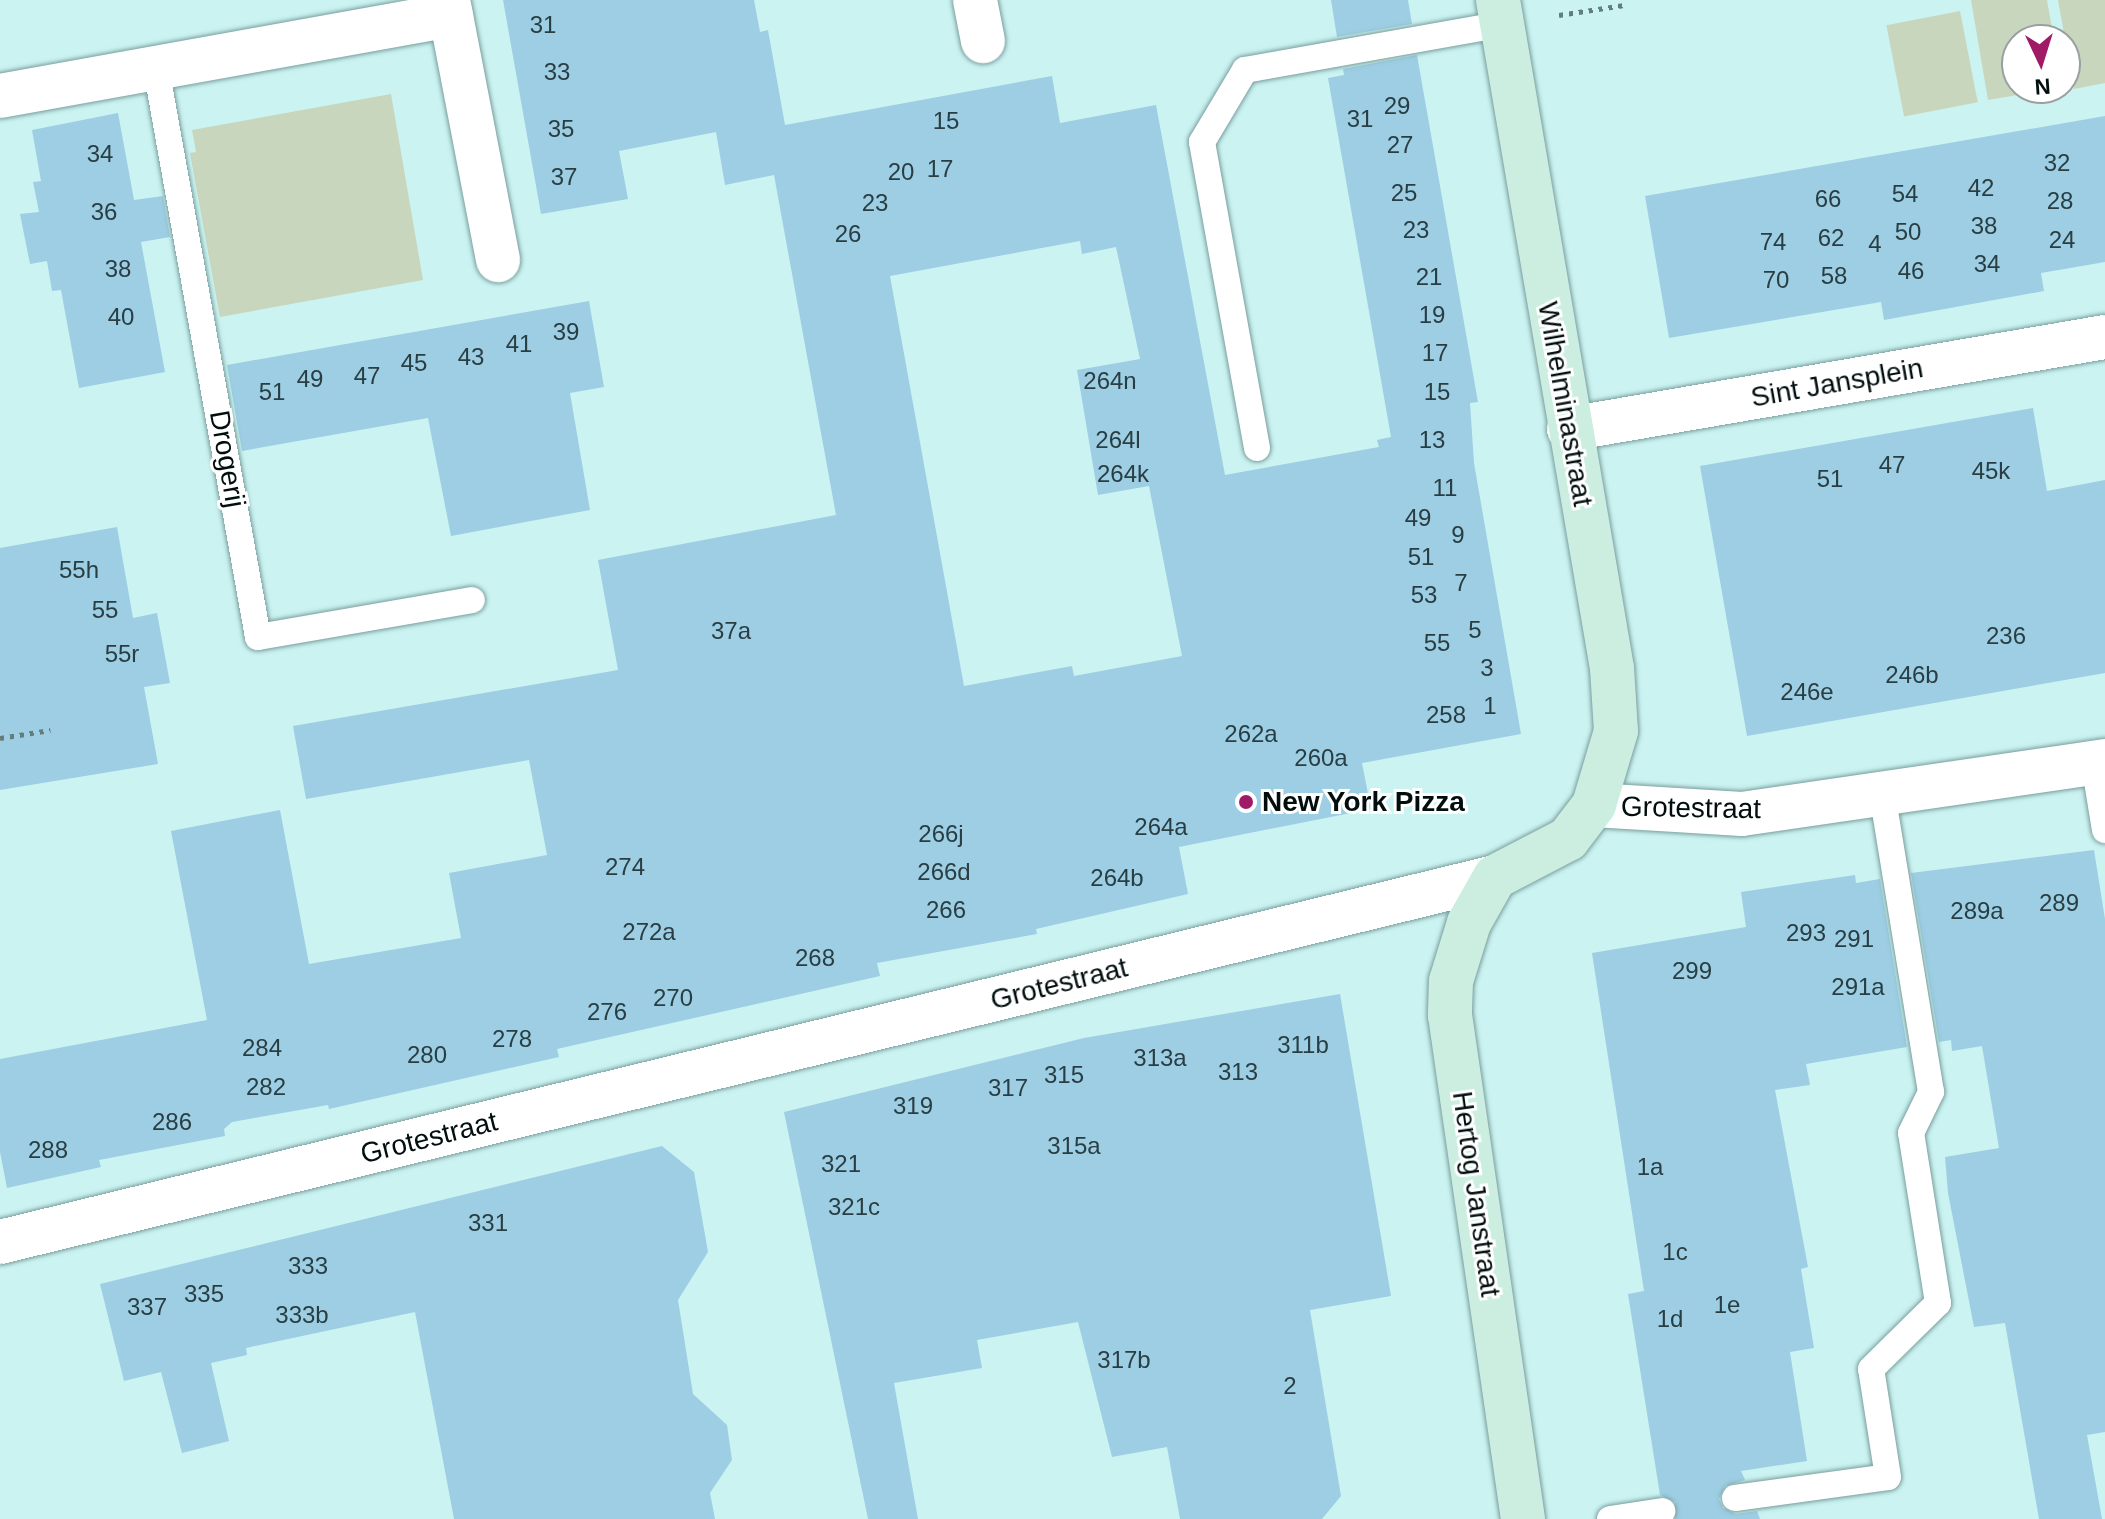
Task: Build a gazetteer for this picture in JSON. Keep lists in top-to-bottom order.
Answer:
{
  "streets": {
    "main road": ["Wilhelminastraat", "Grotestraat", "Hertog Janstraat"],
    "street": ["Sint Jansplein"],
    "lane": ["Drogerij"]
  },
  "crossings": [
    ["Sint Jansplein", "Wilhelminastraat"],
    ["Wilhelminastraat", "Grotestraat"],
    ["Grotestraat", "Hertog Janstraat"]
  ],
  "places": ["New York Pizza"],
  "house_numbers": [
    "31",
    "33",
    "29",
    "31",
    "15",
    "35",
    "27",
    "34",
    "32",
    "17",
    "20",
    "37",
    "42",
    "25",
    "54",
    "66",
    "28",
    "23",
    "36",
    "38",
    "23",
    "50",
    "26",
    "62",
    "24",
    "74",
    "4",
    "34",
    "38",
    "46",
    "58",
    "21",
    "70",
    "19",
    "40",
    "39",
    "41",
    "17",
    "43",
    "45",
    "47",
    "49",
    "264n",
    "51",
    "15",
    "264l",
    "13",
    "47",
    "45k",
    "264k",
    "51",
    "11",
    "49",
    "9",
    "51",
    "55h",
    "7",
    "53",
    "55",
    "5",
    "37a",
    "236",
    "55",
    "55r",
    "3",
    "246b",
    "246e",
    "1",
    "258",
    "262a",
    "260a",
    "264a",
    "266j",
    "274",
    "266d",
    "264b",
    "289",
    "266",
    "289a",
    "272a",
    "293",
    "291",
    "268",
    "299",
    "291a",
    "270",
    "276",
    "278",
    "311b",
    "284",
    "280",
    "313a",
    "313",
    "315",
    "282",
    "317",
    "319",
    "286",
    "315a",
    "288",
    "321",
    "1a",
    "321c",
    "331",
    "1c",
    "333",
    "335",
    "1e",
    "337",
    "333b",
    "1d",
    "317b",
    "2"
  ],
  "north": "bottom"
}
